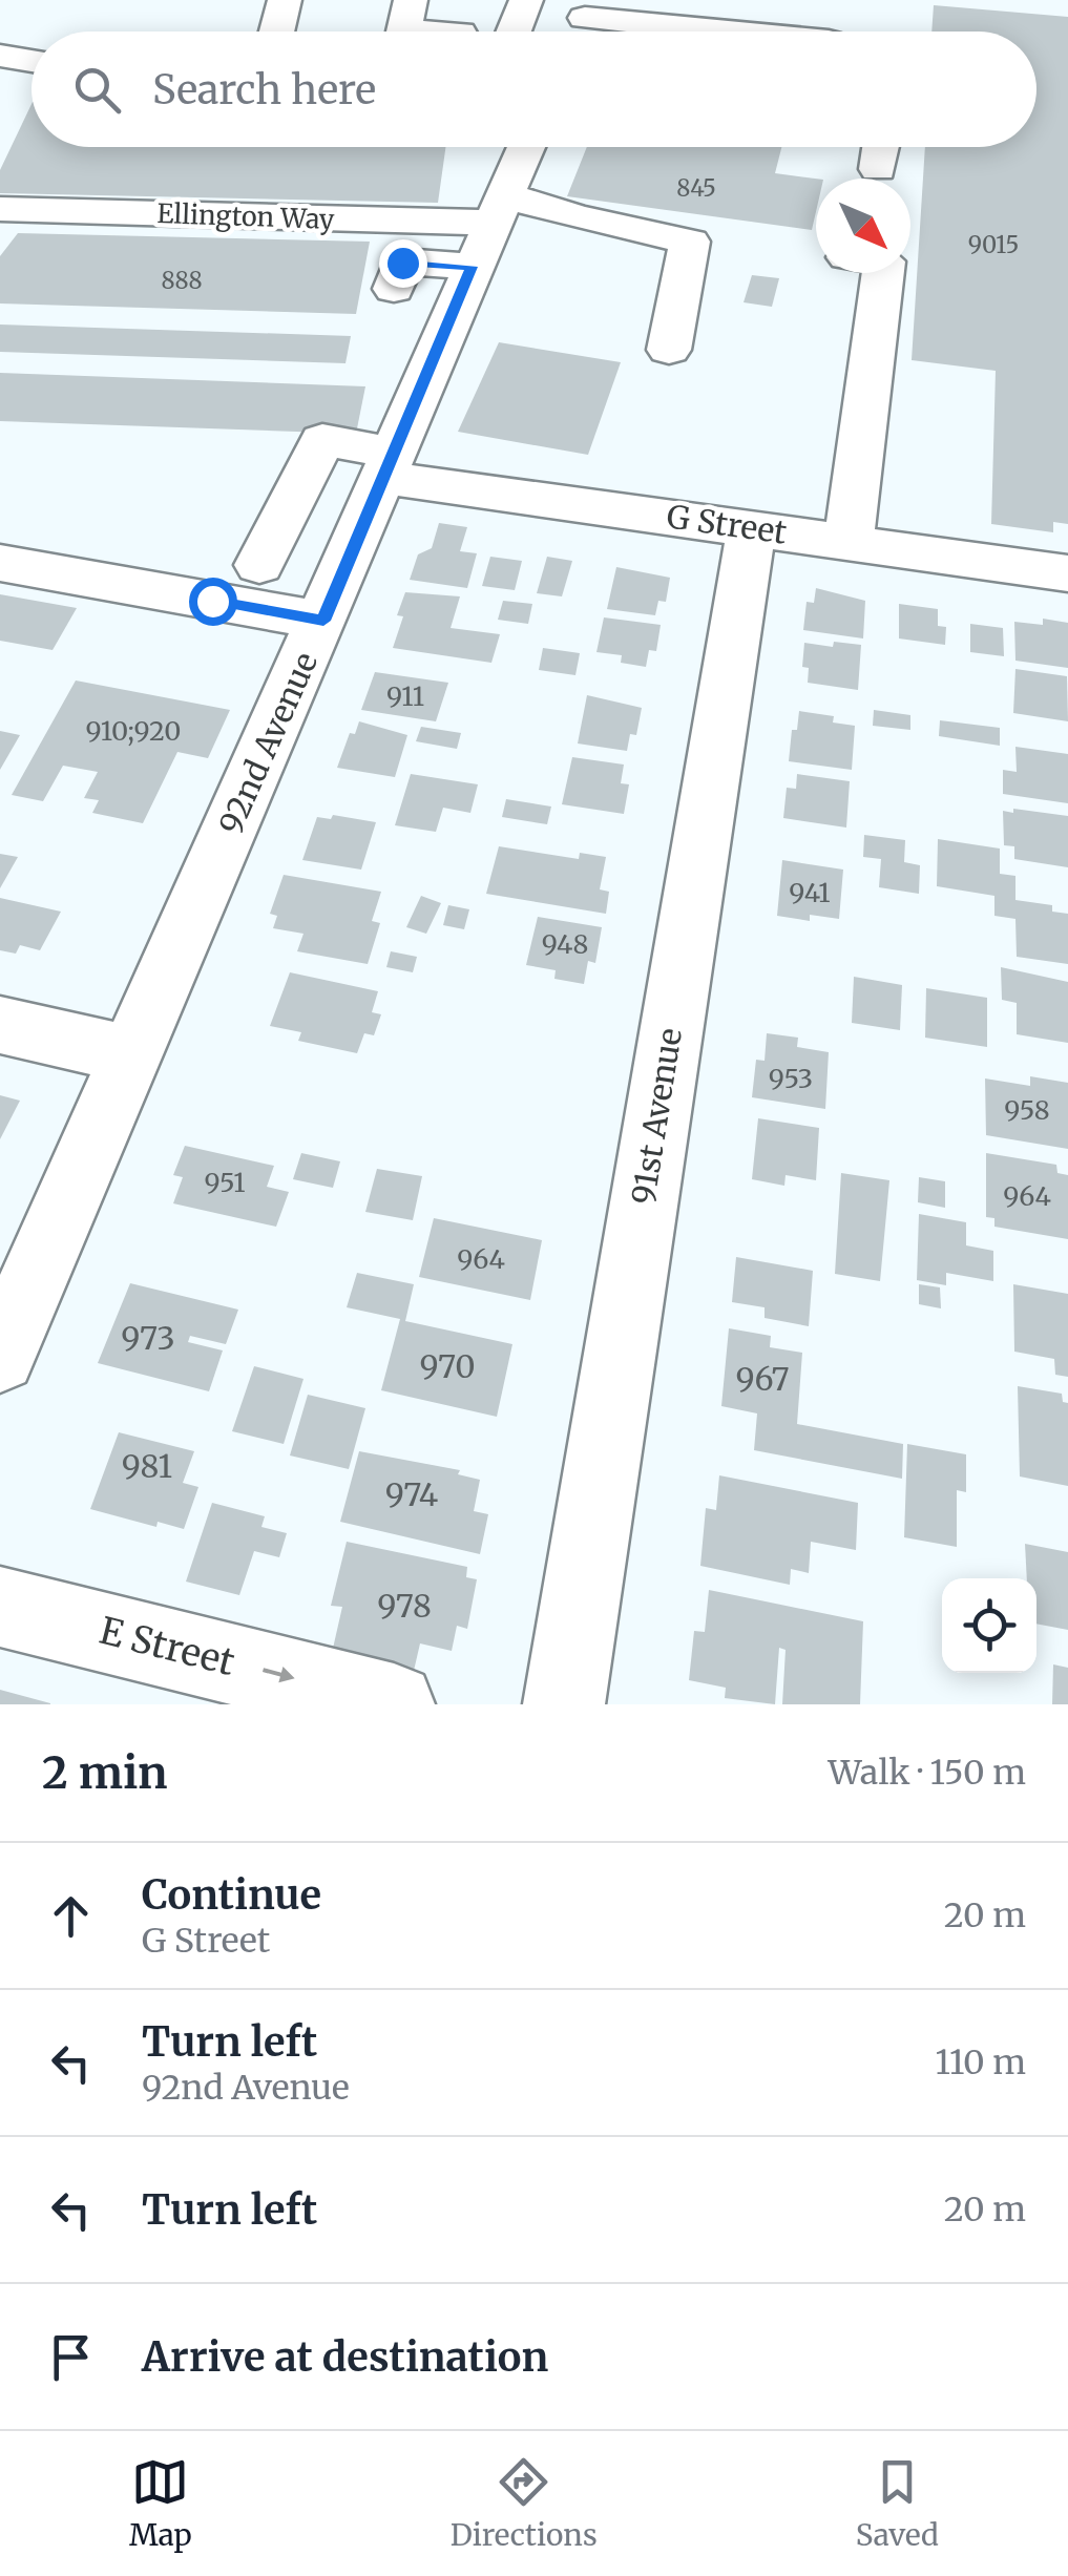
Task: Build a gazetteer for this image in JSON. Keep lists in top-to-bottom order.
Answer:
{
  "streets": {
    "street": [
      "Ellington Way",
      "G Street",
      "92nd Avenue",
      "91st Avenue",
      "E Street"
    ]
  },
  "crossings": [
    ["Ellington Way", "92nd Avenue"],
    ["G Street", "92nd Avenue"],
    ["G Street", "91st Avenue"]
  ],
  "one_way": ["E Street"],
  "house_numbers": [
    "845",
    "9015",
    "888",
    "911",
    "910;920",
    "941",
    "948",
    "953",
    "958",
    "951",
    "964",
    "964",
    "973",
    "970",
    "967",
    "981",
    "974",
    "978"
  ],
  "north": "bottom right",
  "page": {
    "search": "Search here",
    "heading": ["2 min", "Walk · 150 m"],
    "list": [
      ["Continue", "G Street", "20 m"],
      ["Turn left", "92nd Avenue", "110 m"],
      ["Turn left", "20 m"],
      "Arrive at destination"
    ],
    "nav": ["Map", "Directions", "Saved"]
  }
}
